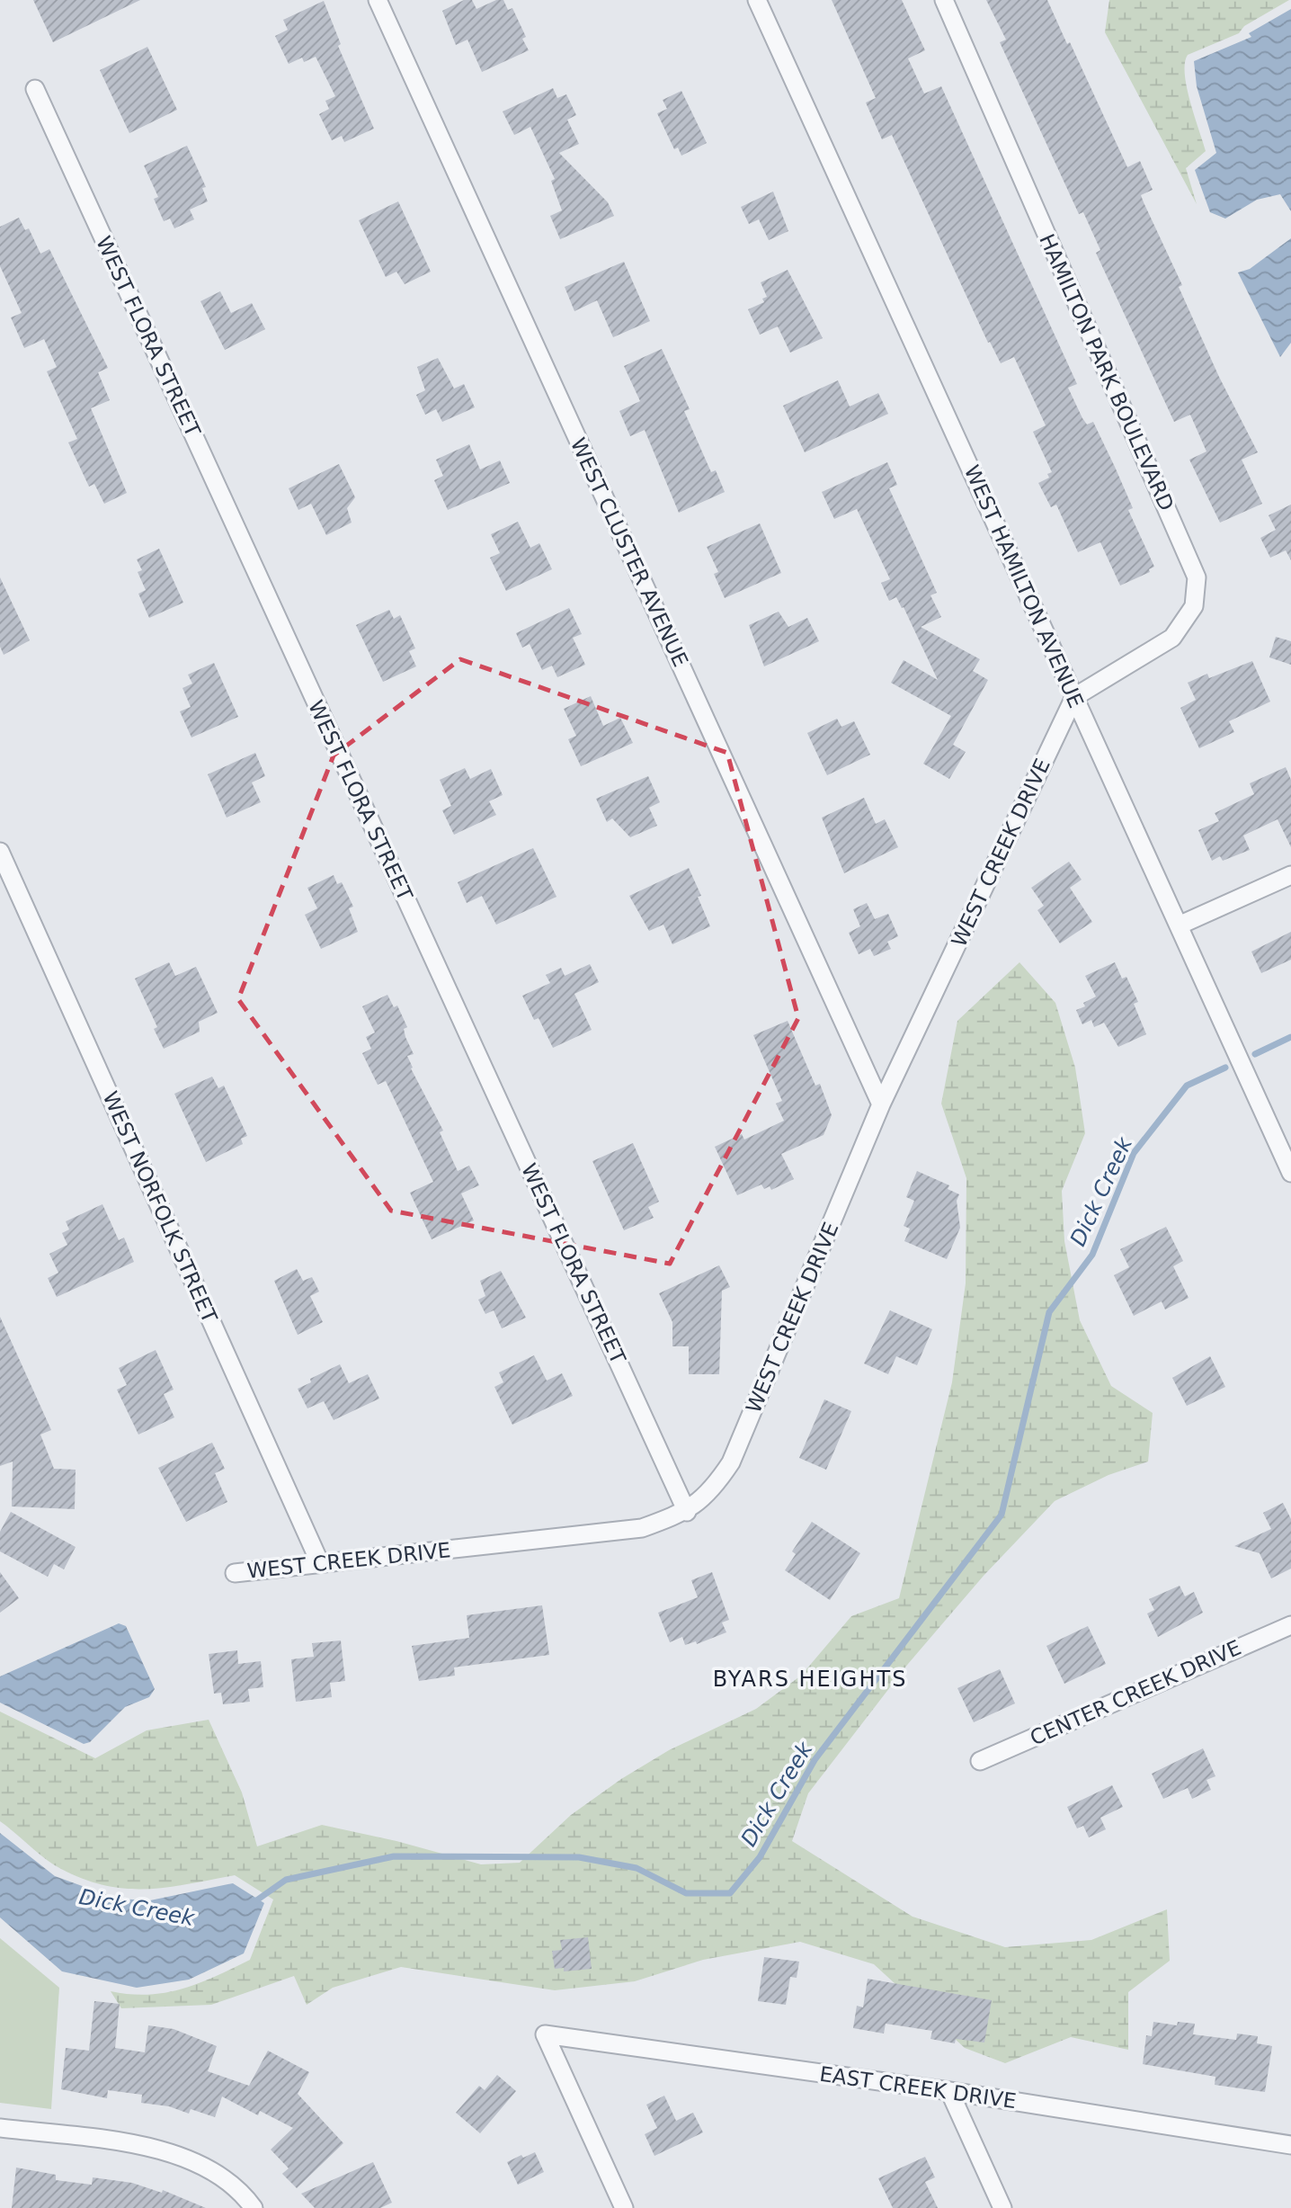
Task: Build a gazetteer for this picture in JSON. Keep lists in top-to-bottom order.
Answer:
{
  "streets": {
    "street": [
      "WEST FLORA STREET",
      "HAMILTON PARK BOULEVARD",
      "WEST CLUSTER AVENUE",
      "WEST HAMILTON AVENUE",
      "WEST CREEK DRIVE",
      "WEST NORFOLK STREET",
      "CENTER CREEK DRIVE",
      "EAST CREEK DRIVE"
    ]
  },
  "crossings": [
    ["WEST FLORA STREET", "WEST CREEK DRIVE"],
    ["HAMILTON PARK BOULEVARD", "WEST HAMILTON AVENUE"],
    ["HAMILTON PARK BOULEVARD", "WEST CREEK DRIVE"],
    ["WEST CLUSTER AVENUE", "WEST CREEK DRIVE"],
    ["WEST HAMILTON AVENUE", "WEST CREEK DRIVE"],
    ["WEST CREEK DRIVE", "WEST NORFOLK STREET"]
  ],
  "districts": ["BYARS HEIGHTS"],
  "water": ["Dick Creek"]
}
